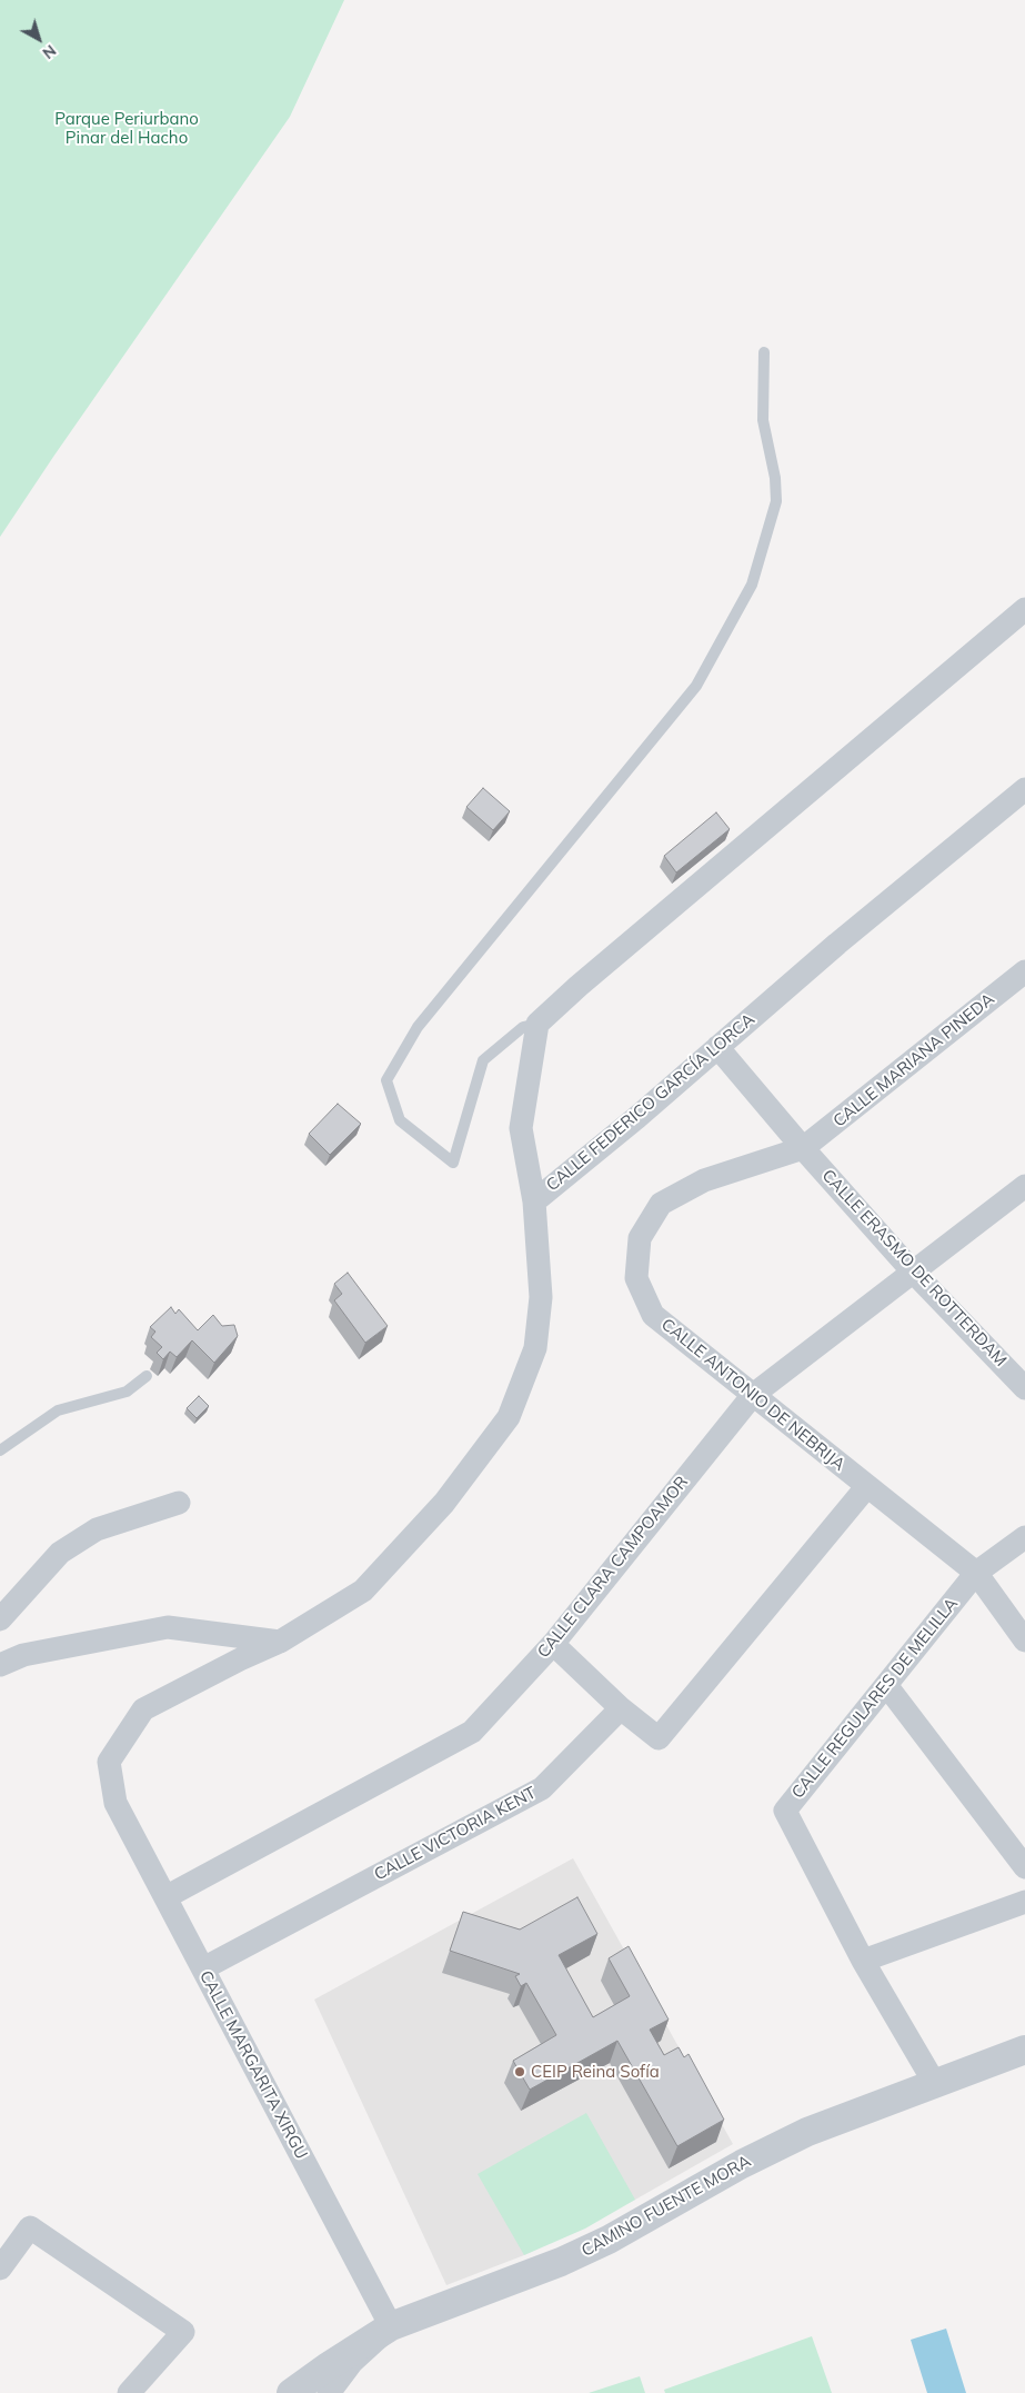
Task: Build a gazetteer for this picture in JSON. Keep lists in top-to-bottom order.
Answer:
{
  "streets": {
    "street": [
      "CALLE MARIANA PINEDA",
      "CALLE FEDERICO GARCÍA LORCA",
      "CALLE ERASMO DE ROTTERDAM",
      "CALLE ANTONIO DE NEBRIJA",
      "CALLE CLARA CAMPOAMOR",
      "CALLE REGULARES DE MELILLA",
      "CALLE VICTORIA KENT",
      "CALLE MARGARITA XIRGU",
      "CAMINO FUENTE MORA"
    ]
  },
  "crossings": [
    ["CALLE MARIANA PINEDA", "CALLE ERASMO DE ROTTERDAM"],
    ["CALLE MARIANA PINEDA", "CALLE ANTONIO DE NEBRIJA"],
    ["CALLE FEDERICO GARCÍA LORCA", "CALLE MARGARITA XIRGU"],
    ["CALLE ERASMO DE ROTTERDAM", "CALLE ANTONIO DE NEBRIJA"],
    ["CALLE ERASMO DE ROTTERDAM", "CALLE CLARA CAMPOAMOR"],
    ["CALLE ANTONIO DE NEBRIJA", "CALLE CLARA CAMPOAMOR"],
    ["CALLE ANTONIO DE NEBRIJA", "CALLE REGULARES DE MELILLA"],
    ["CALLE CLARA CAMPOAMOR", "CALLE MARGARITA XIRGU"],
    ["CALLE REGULARES DE MELILLA", "CAMINO FUENTE MORA"],
    ["CALLE VICTORIA KENT", "CALLE MARGARITA XIRGU"],
    ["CALLE MARGARITA XIRGU", "CAMINO FUENTE MORA"]
  ],
  "parks": ["Parque Periurbano Pinar del Hacho"],
  "places": ["CEIP Reina Sofía"],
  "north": "bottom right"
}
